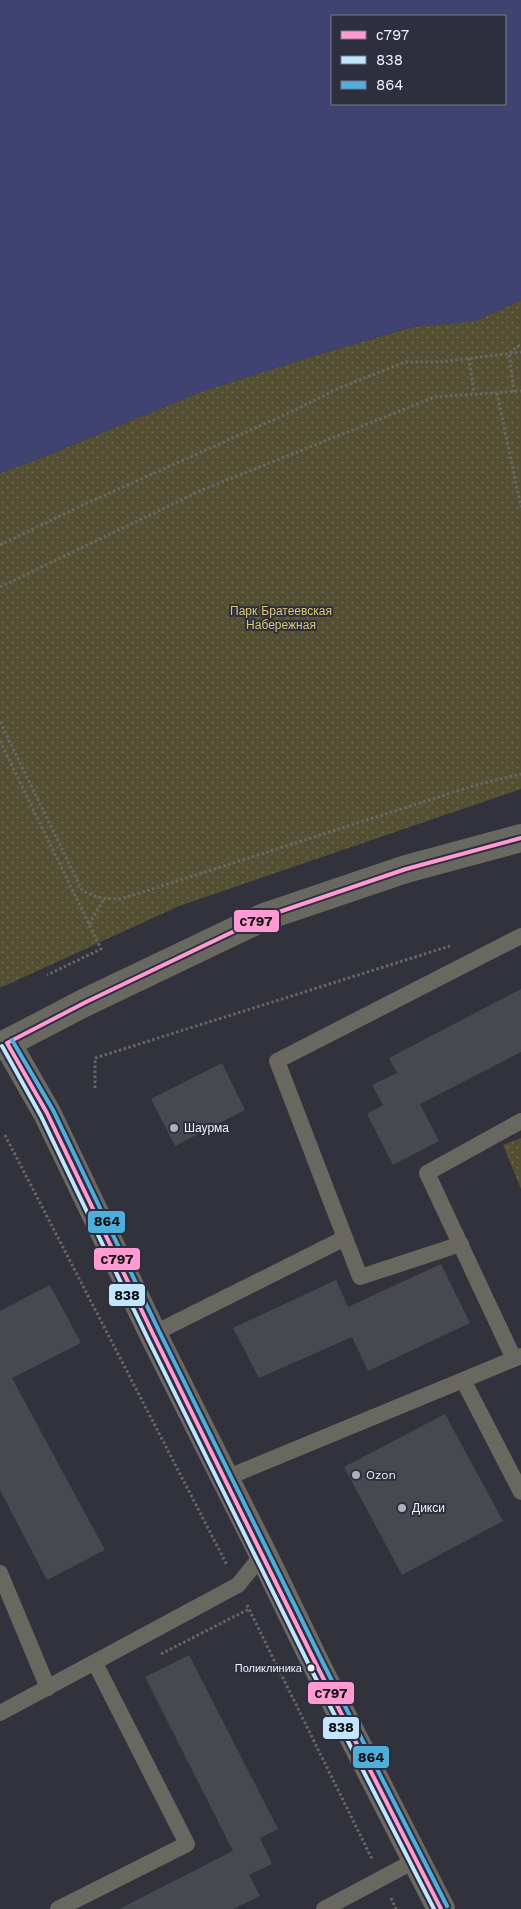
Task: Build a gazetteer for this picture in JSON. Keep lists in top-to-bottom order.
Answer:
{
  "parks": ["Парк Братеевская Набережная"],
  "places": [
    "Шаурма",
    "Ozon",
    "Дикси",
    "Поликлиника"
  ],
  "lines": ["transit line с797", "transit line 864", "transit line 838"],
  "legend": ["с797", "838", "864"]
}
